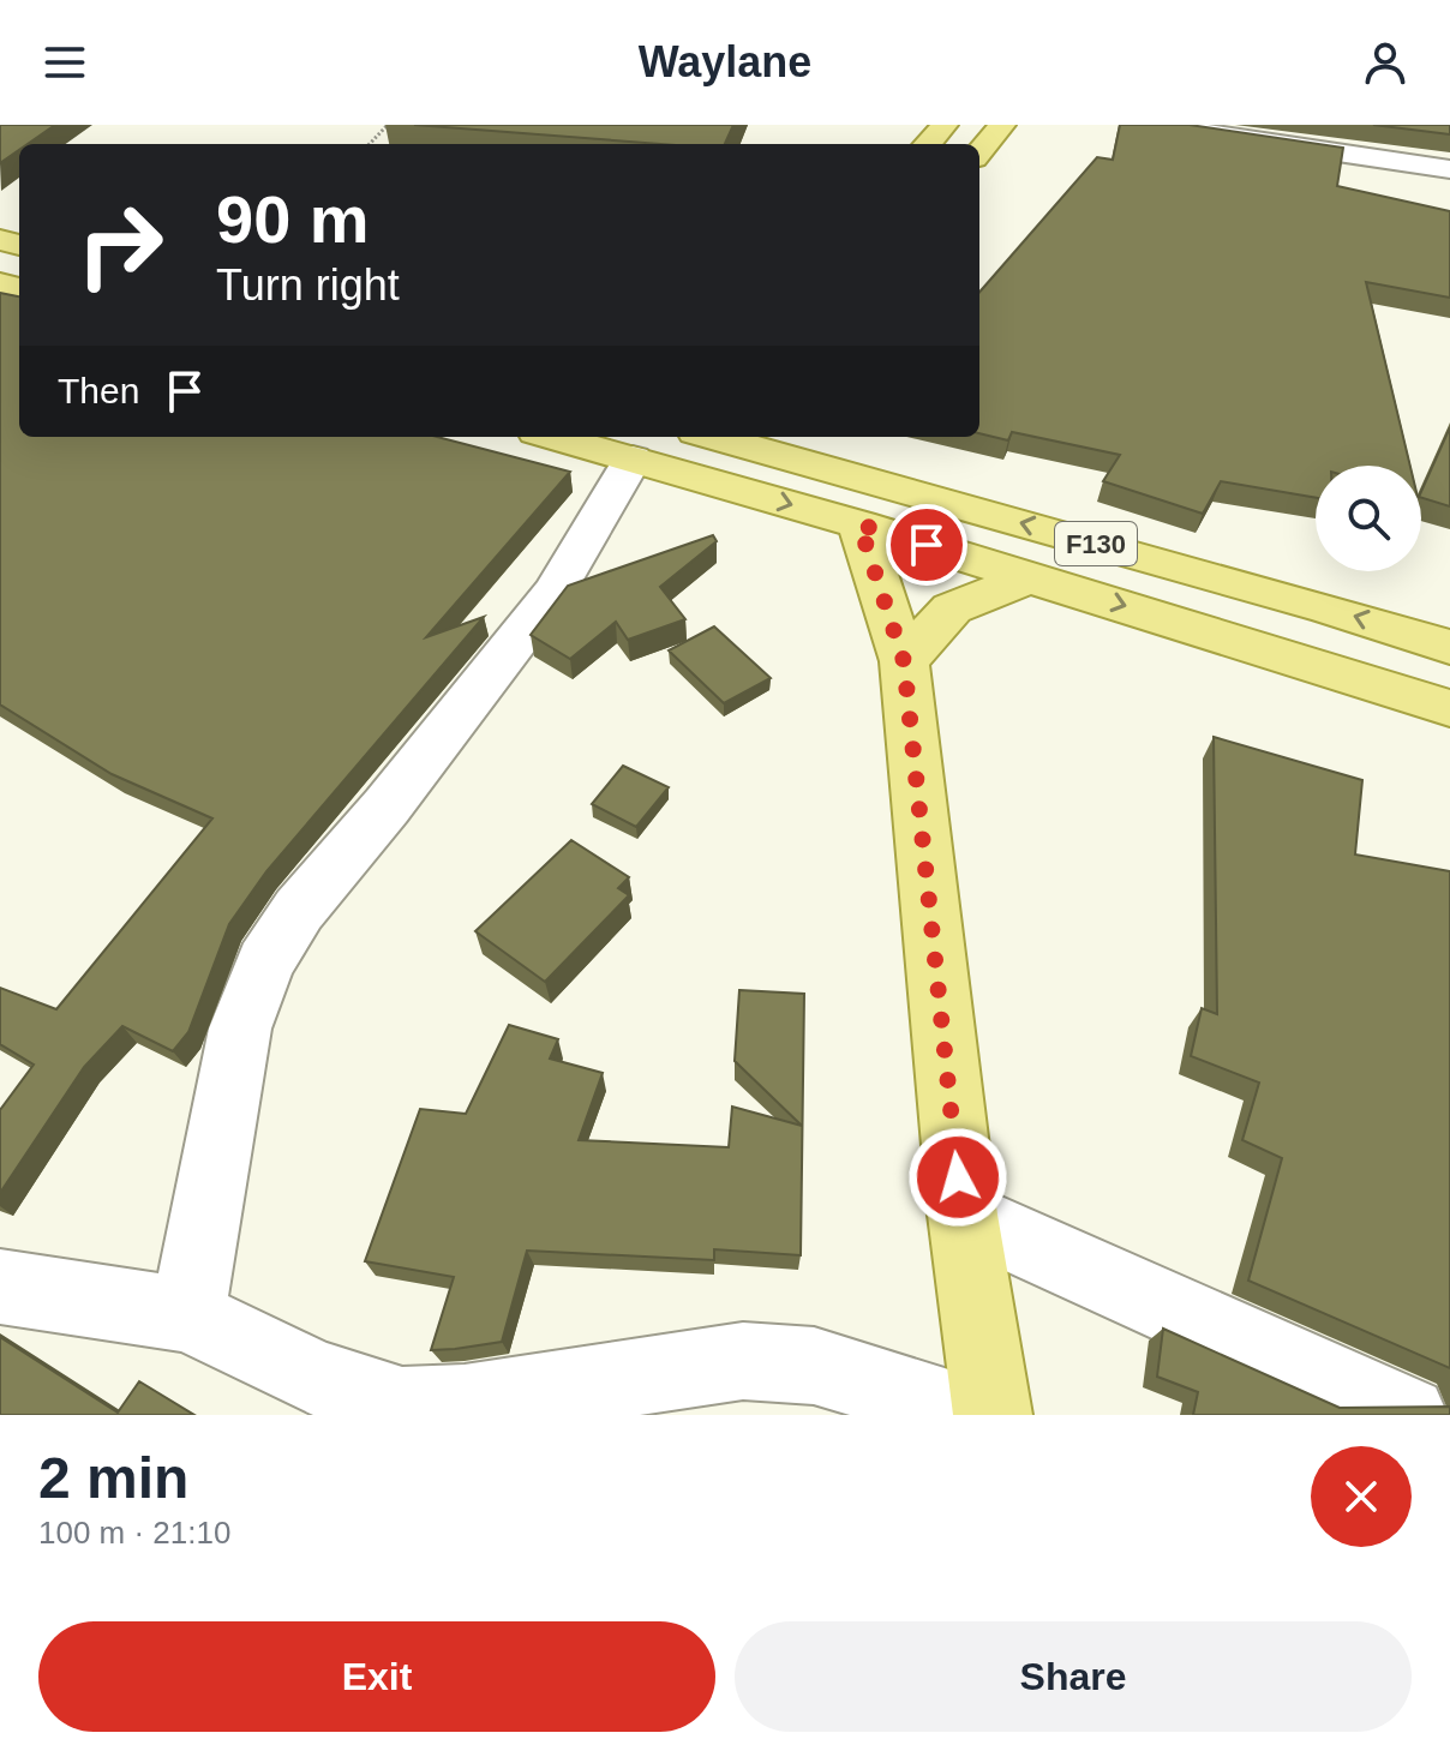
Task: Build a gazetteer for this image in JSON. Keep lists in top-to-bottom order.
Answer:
{
  "streets": {
    "main road": ["F130"]
  },
  "page": {
    "header": "Waylane",
    "turn": ["90 m", "Turn right"],
    "then": "Then",
    "heading": ["2 min", "100 m · 21:10"],
    "buttons": ["Exit", "Share"]
  }
}
